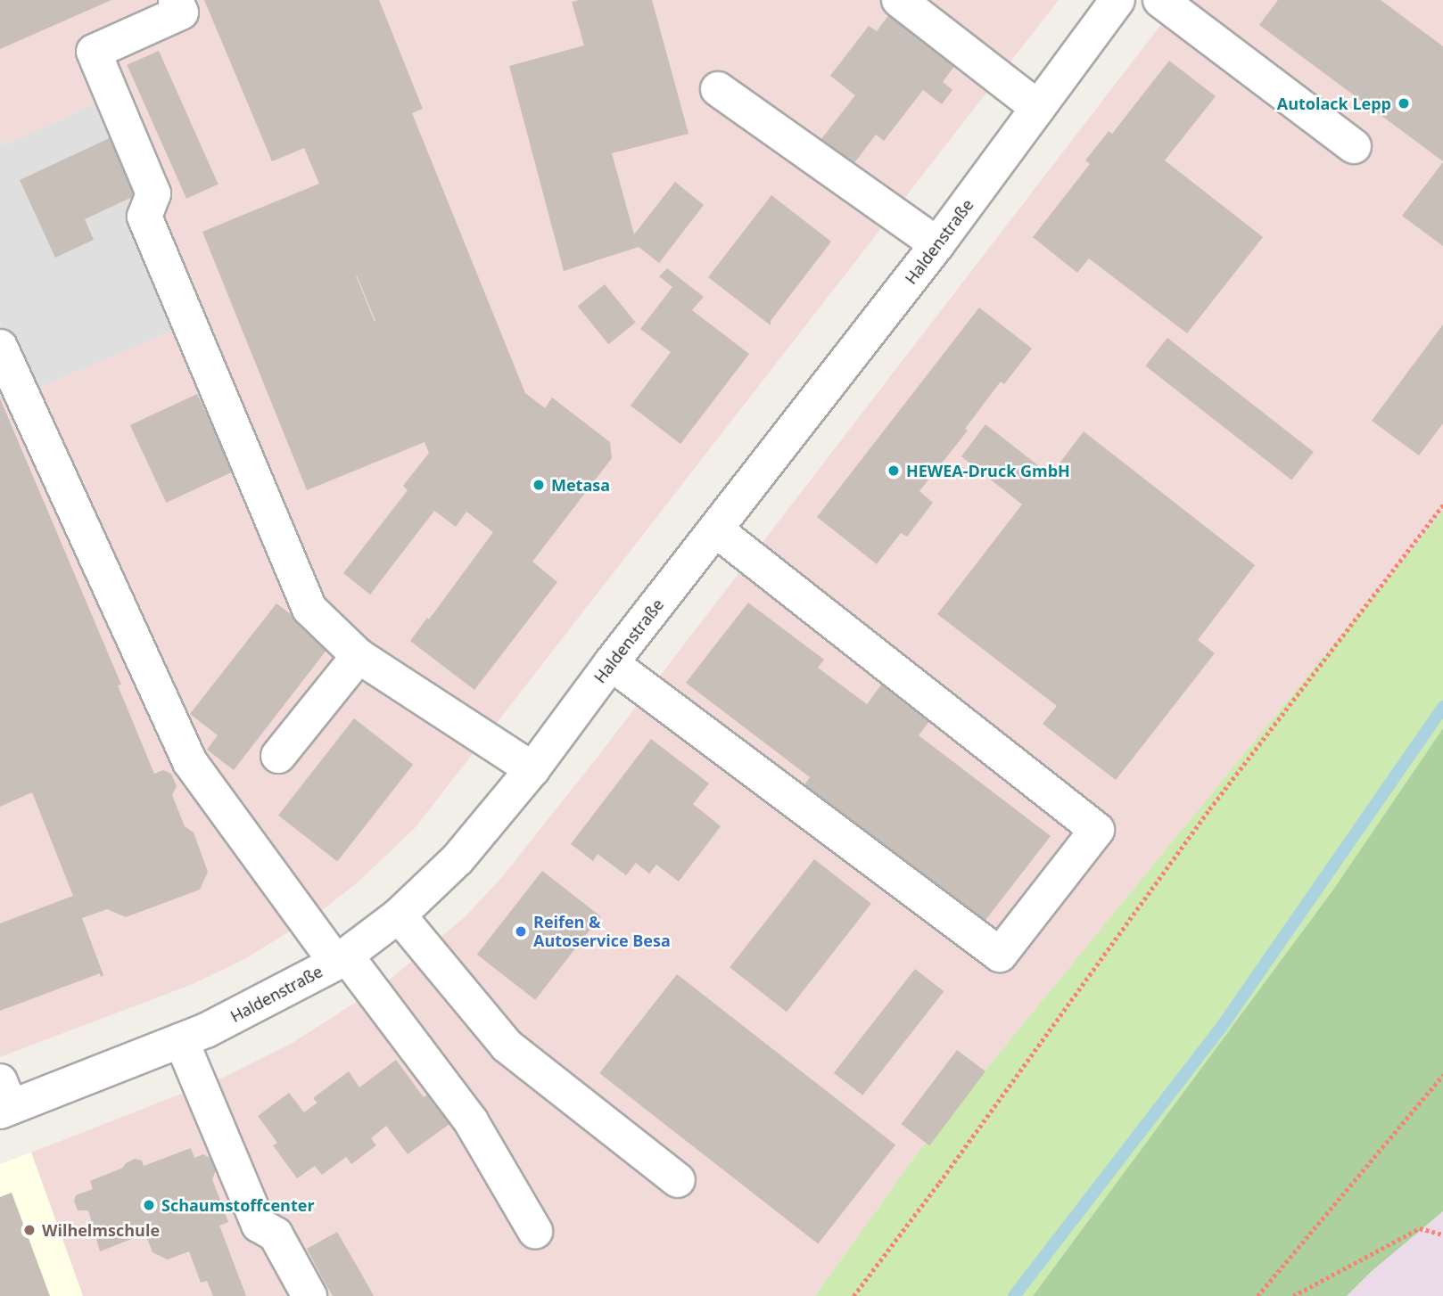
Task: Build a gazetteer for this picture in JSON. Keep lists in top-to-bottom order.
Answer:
{
  "streets": {
    "street": ["Haldenstraße"]
  },
  "places": [
    "Autolack Lepp",
    "HEWEA-Druck GmbH",
    "Metasa",
    "Reifen & Autoservice Besa",
    "Schaumstoffcenter",
    "Wilhelmschule"
  ]
}
